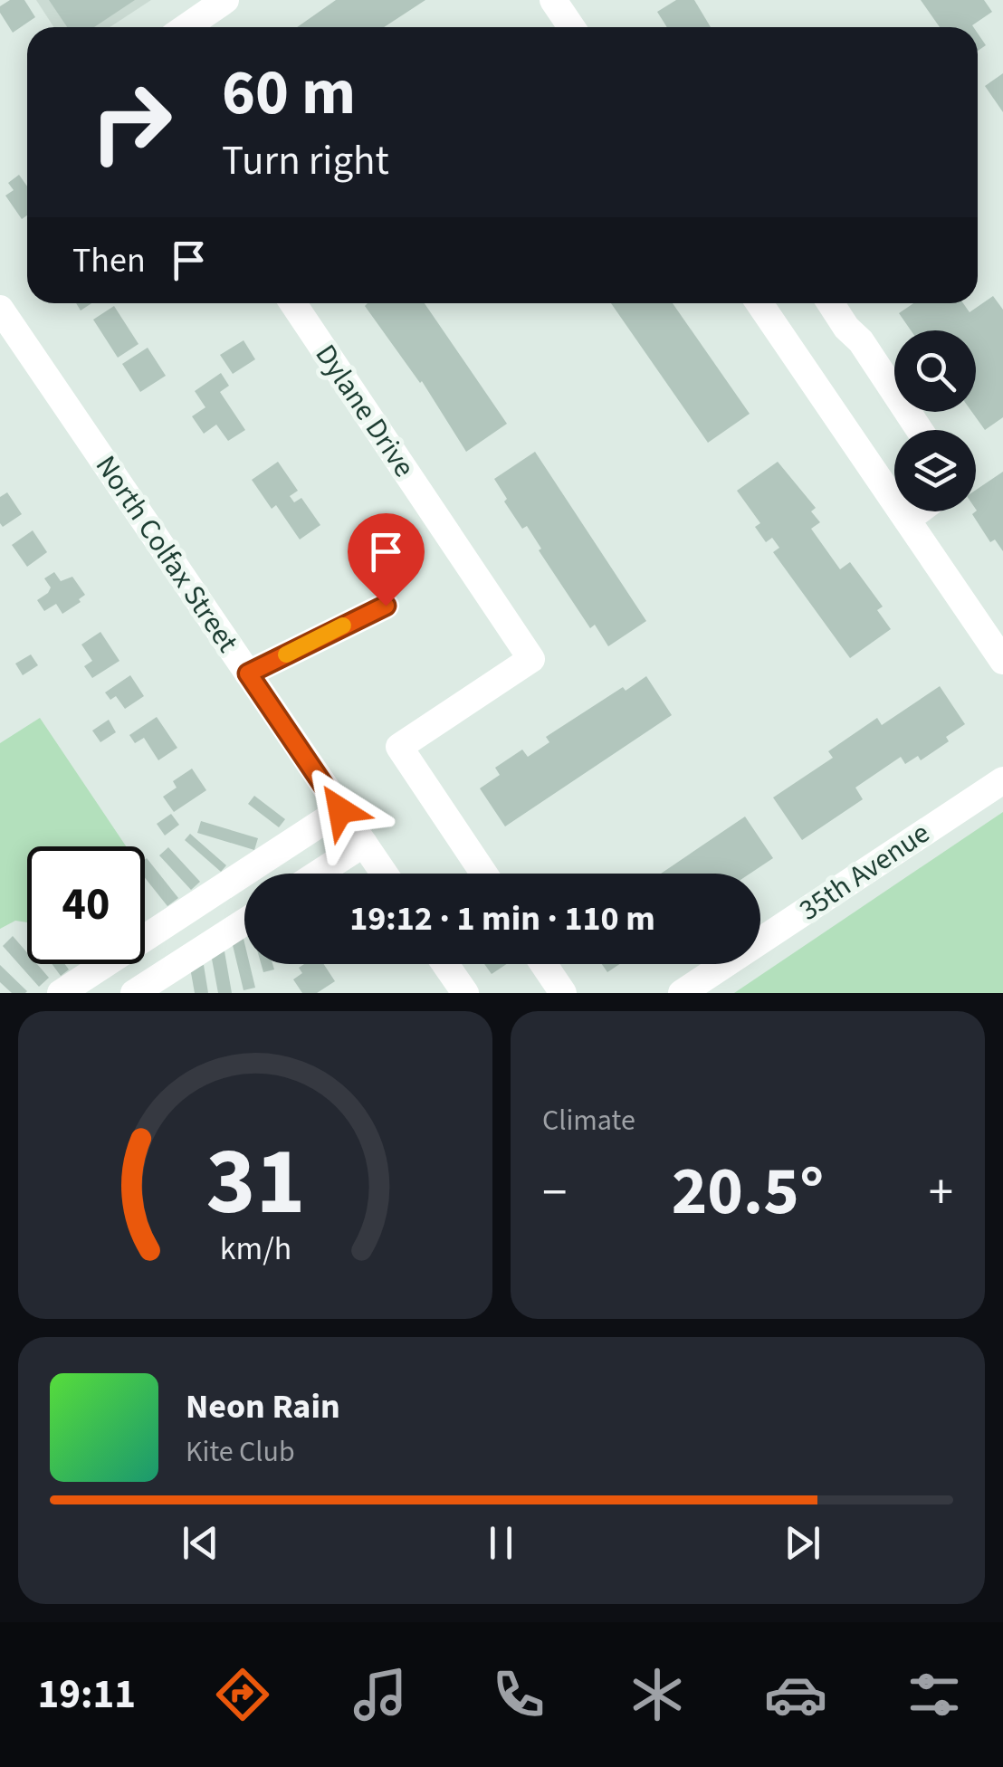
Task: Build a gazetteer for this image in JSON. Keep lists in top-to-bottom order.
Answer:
{
  "streets": {
    "street": ["Dylane Drive", "North Colfax Street", "35th Avenue"]
  },
  "page": {
    "turn": ["60 m", "Turn right"],
    "then": "Then",
    "limit": "40",
    "trip": "19:12 · 1 min · 110 m",
    "tile": "Climate",
    "heat": ["−", "20.5°", "+"],
    "song": ["Neon Rain", "Kite Club"],
    "tabs": "19:11",
    "gauge": ["31", "km/h"]
  }
}
